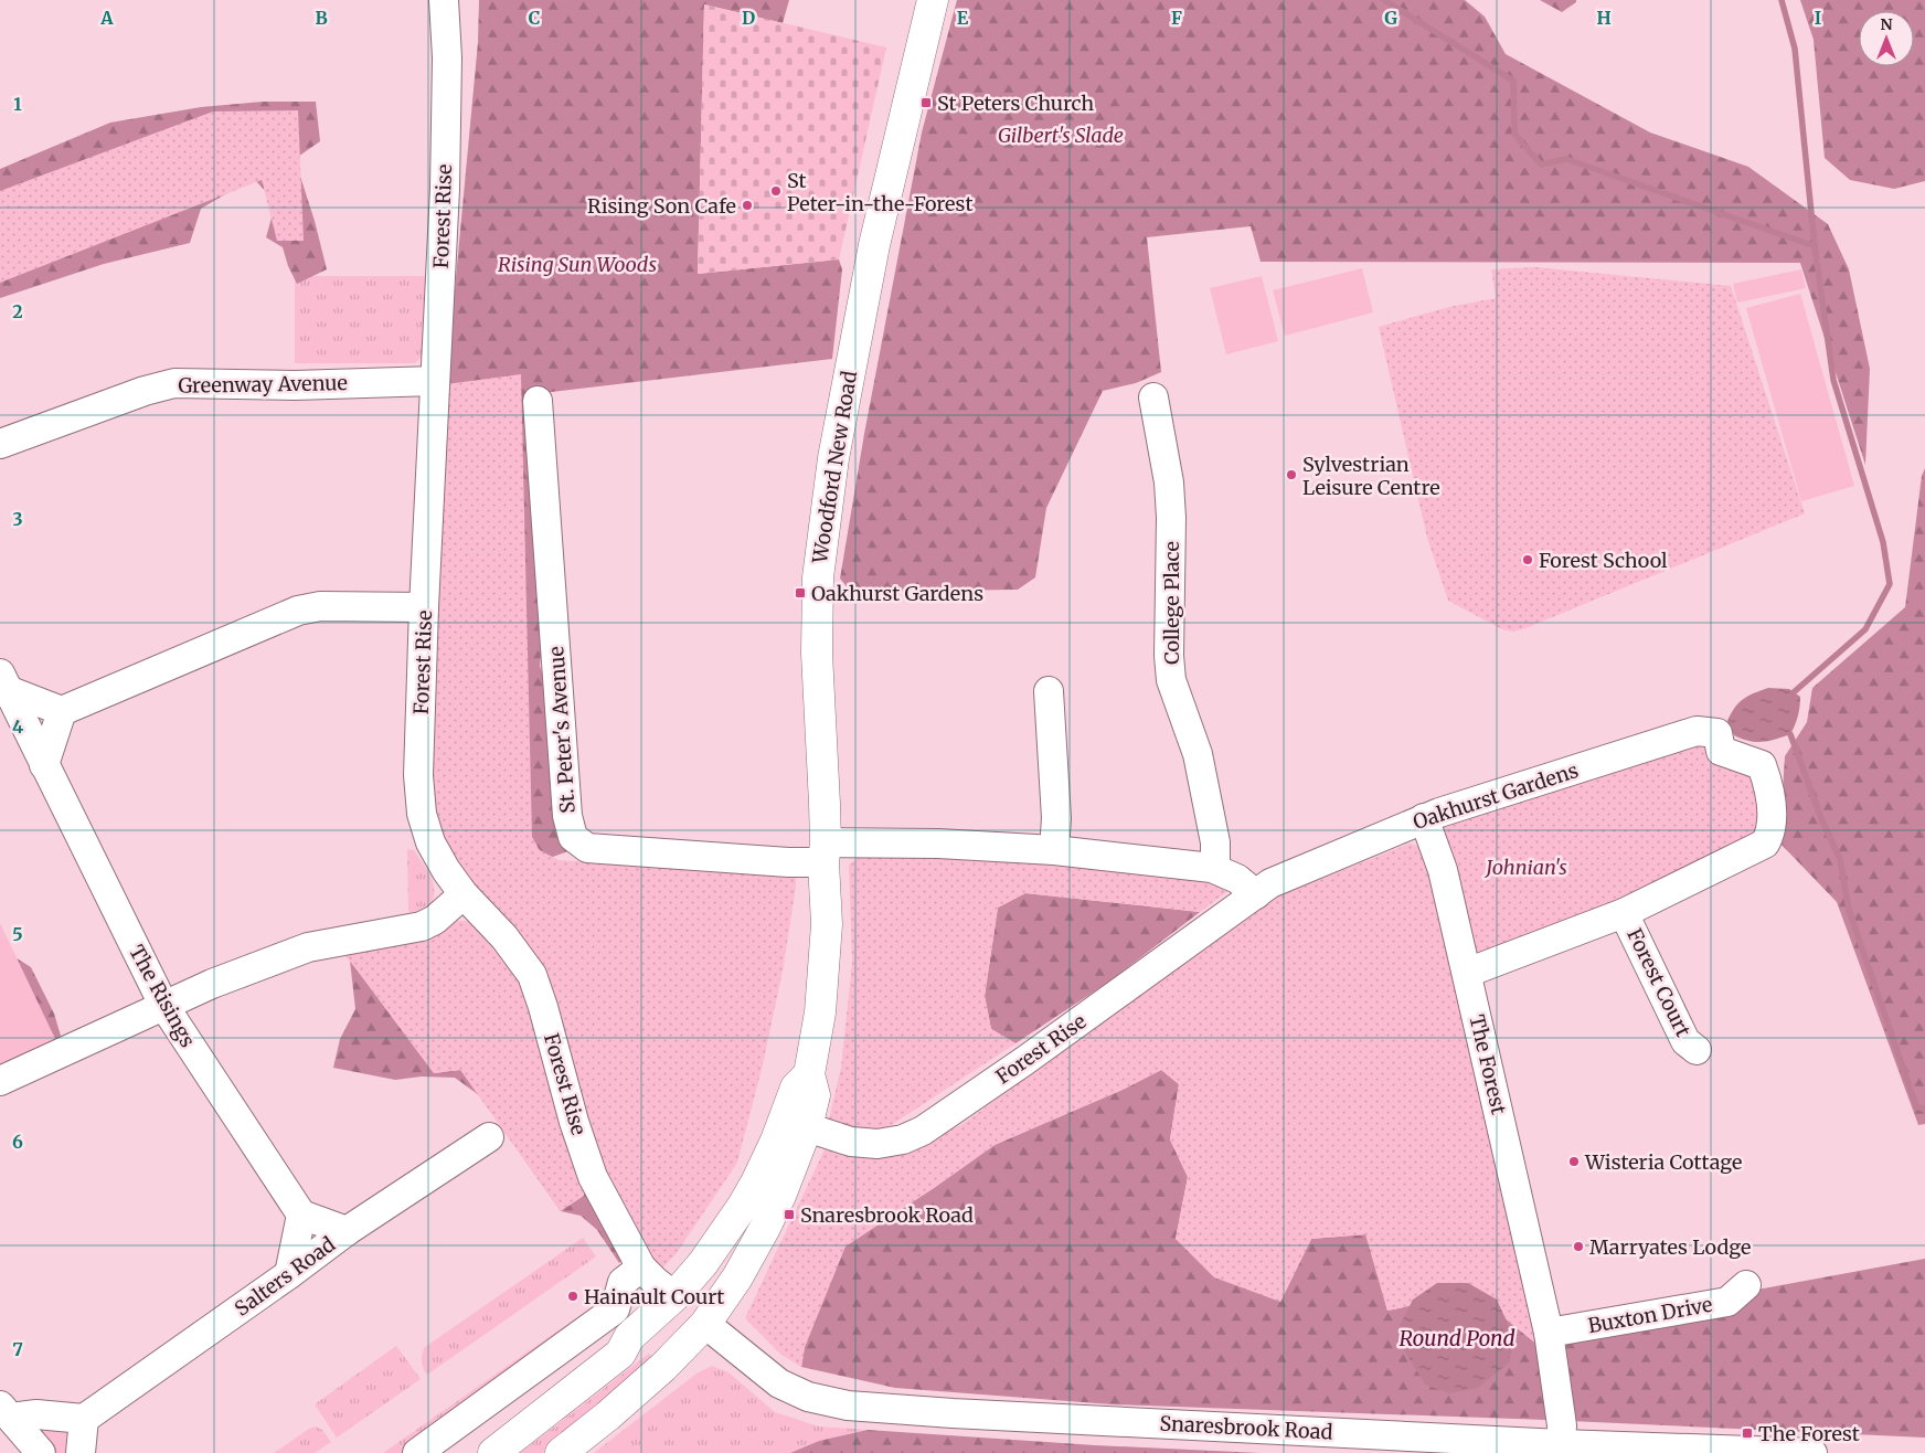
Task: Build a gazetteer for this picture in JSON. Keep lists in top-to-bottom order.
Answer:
{
  "streets": {
    "main road": ["Woodford New Road"],
    "street": [
      "Forest Rise",
      "Greenway Avenue",
      "College Place",
      "St. Peter's Avenue",
      "Oakhurst Gardens",
      "Forest Court",
      "The Risings",
      "The Forest",
      "Salters Road",
      "Buxton Drive",
      "Snaresbrook Road"
    ]
  },
  "crossings": [
    ["Forest Rise", "Greenway Avenue"],
    ["Forest Rise", "Woodford New Road"],
    ["Forest Rise", "Oakhurst Gardens"],
    ["Forest Rise", "Snaresbrook Road"],
    ["Woodford New Road", "St. Peter's Avenue"],
    ["Woodford New Road", "Snaresbrook Road"],
    ["Oakhurst Gardens", "Forest Court"],
    ["Oakhurst Gardens", "The Forest"],
    ["The Forest", "Buxton Drive"],
    ["The Forest", "Snaresbrook Road"]
  ],
  "water": ["Round Pond"],
  "parks": ["Gilbert's Slade", "Rising Sun Woods", "Johnian's"],
  "places": {
    "transit": [
      "St Peters Church",
      "Oakhurst Gardens",
      "Snaresbrook Road",
      "The Forest"
    ],
    "other": [
      "St Peter-in-the-Forest",
      "Rising Son Cafe",
      "Sylvestrian Leisure Centre",
      "Forest School",
      "Wisteria Cottage",
      "Marryates Lodge",
      "Hainault Court"
    ]
  },
  "north": "top",
  "grid": {
    "columns": [
      "A",
      "B",
      "C",
      "D",
      "E",
      "F",
      "G",
      "H",
      "I"
    ],
    "rows": [
      "1",
      "2",
      "3",
      "4",
      "5",
      "6",
      "7"
    ]
  }
}
